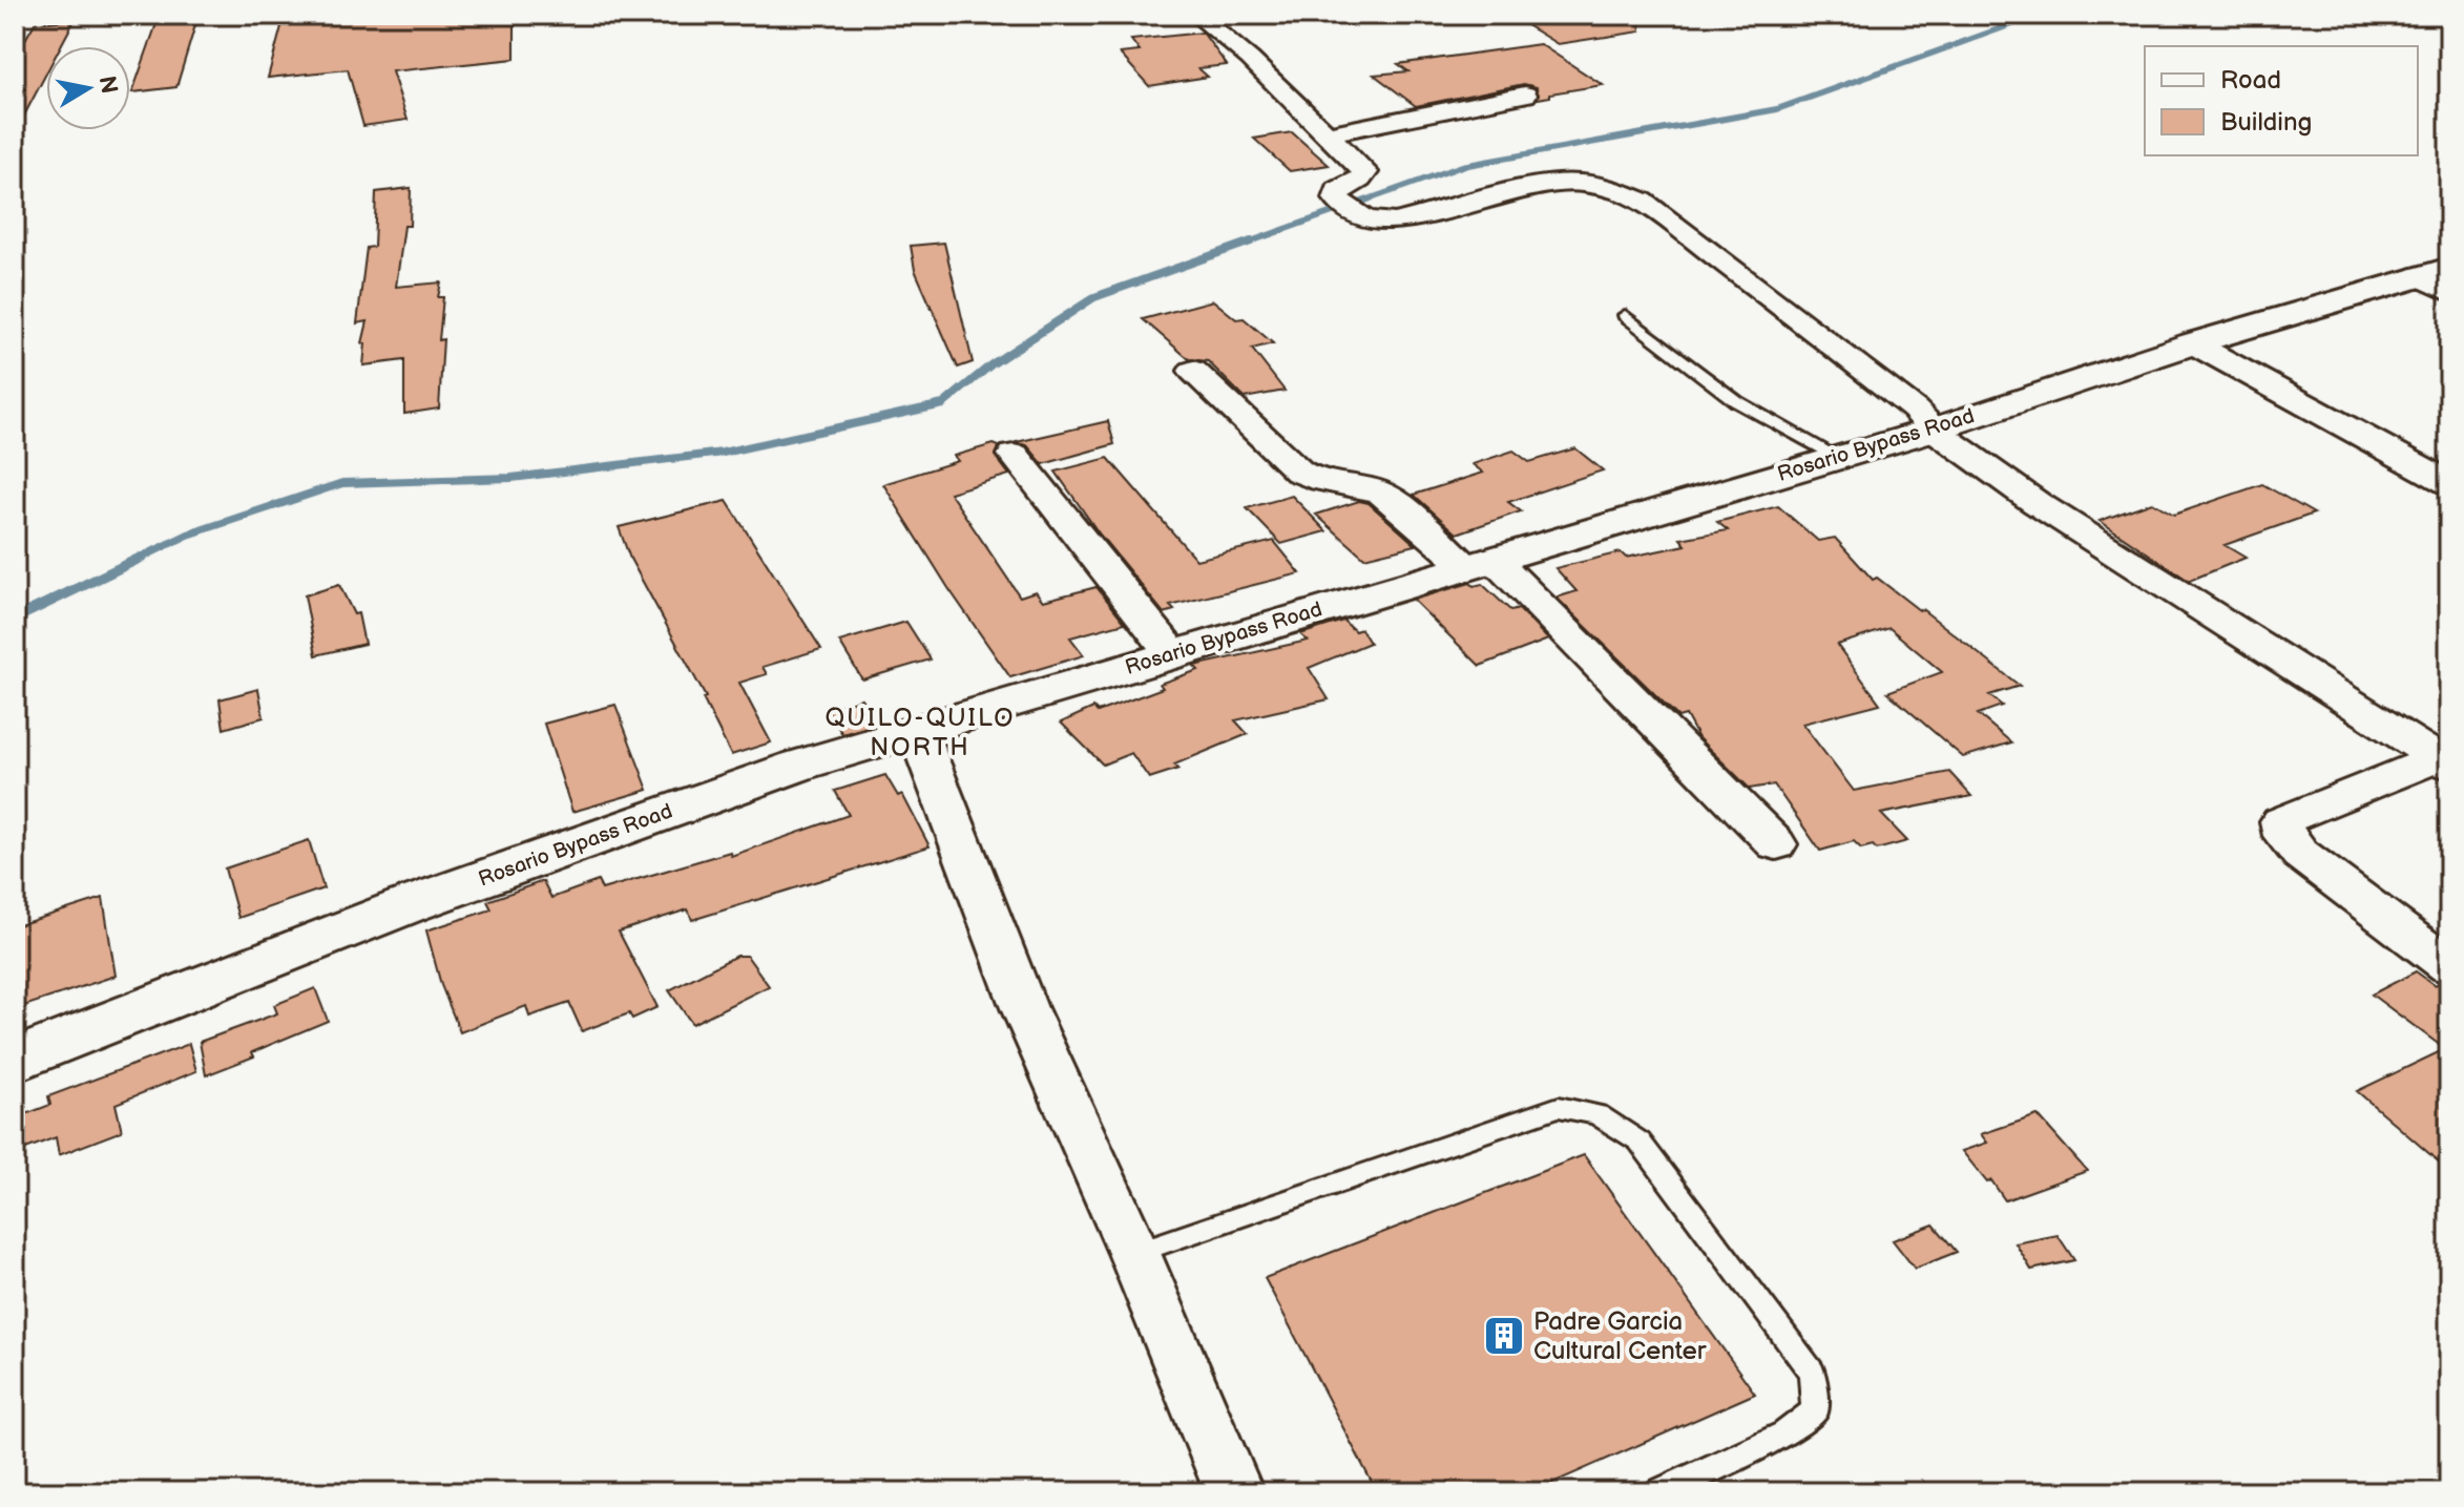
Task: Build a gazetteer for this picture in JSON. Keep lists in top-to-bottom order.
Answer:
{
  "streets": {
    "main road": ["Rosario Bypass Road"]
  },
  "districts": ["QUILO-QUILO NORTH"],
  "places": {
    "building": ["Padre Garcia Cultural Center"]
  },
  "legend": ["Road", "Building"],
  "north": "right"
}
